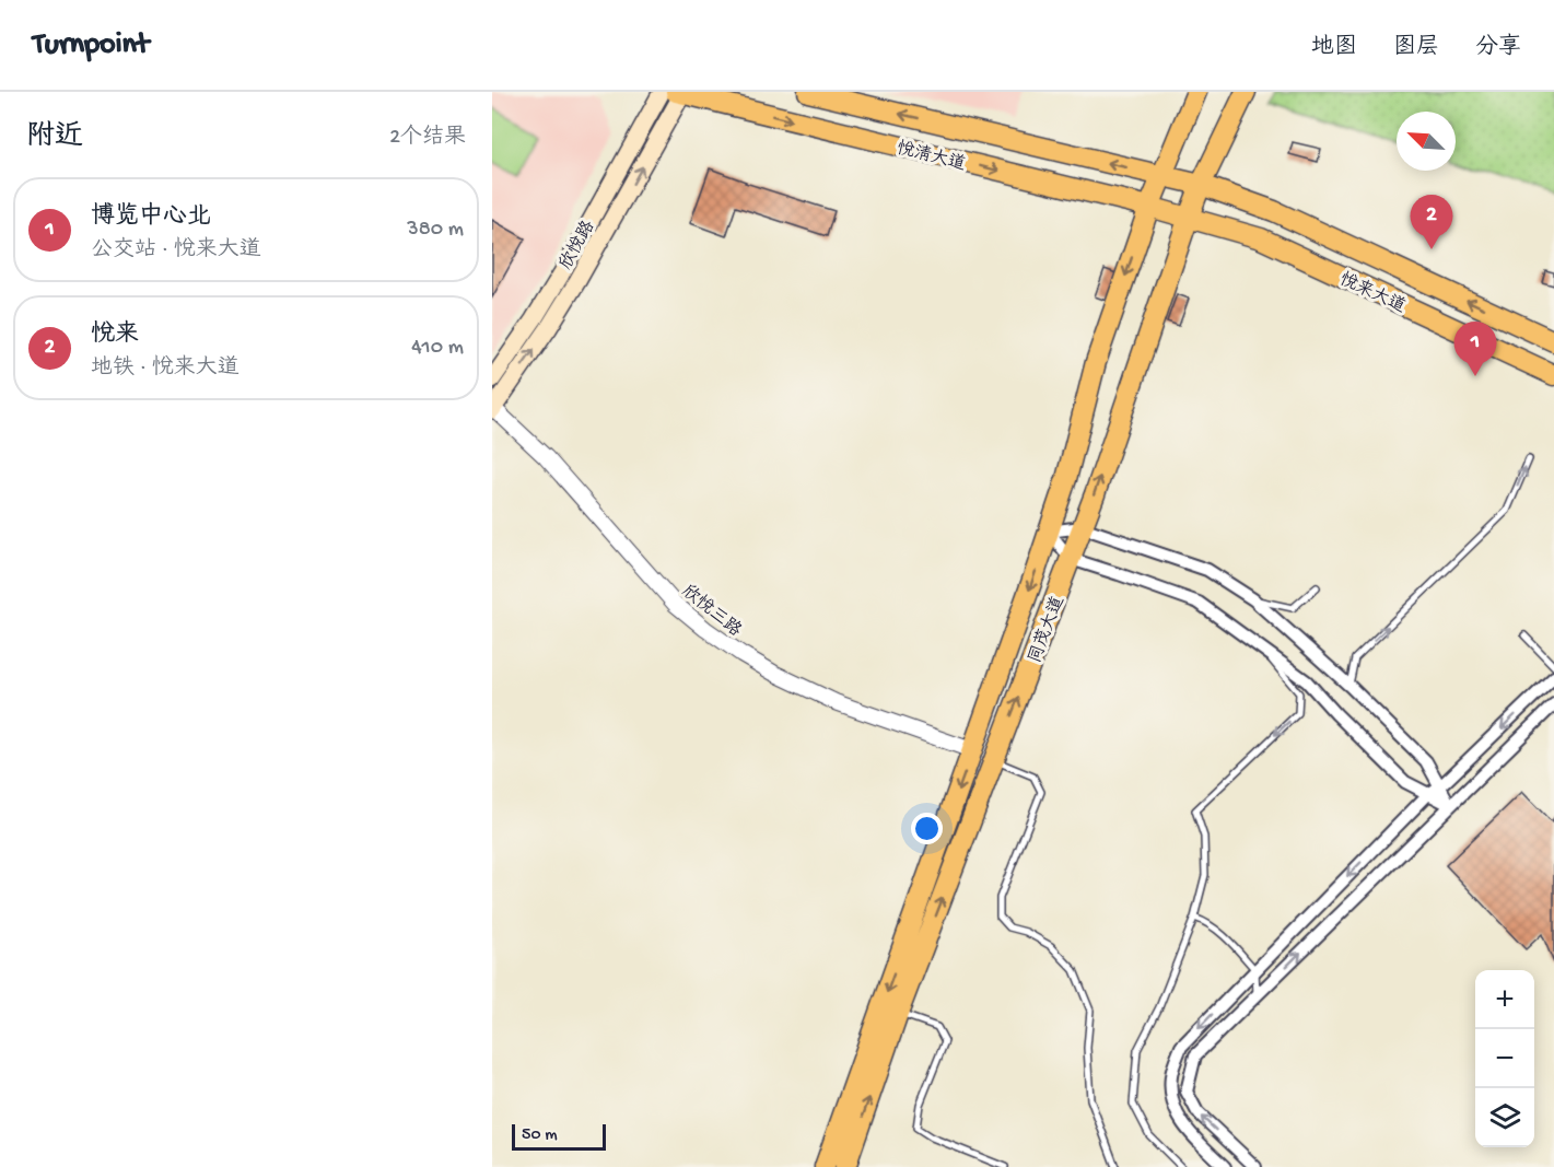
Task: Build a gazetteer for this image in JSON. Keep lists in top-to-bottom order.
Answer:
{
  "streets": {
    "main road": [
      "悦清大道",
      "欣悦路",
      "悦来大道",
      "同茂大道"
    ],
    "street": ["欣悦三路"]
  },
  "crossings": [
    ["悦清大道", "欣悦路"],
    ["悦清大道", "悦来大道"],
    ["悦清大道", "同茂大道"],
    ["欣悦路", "欣悦三路"],
    ["悦来大道", "同茂大道"],
    ["欣悦三路", "同茂大道"]
  ],
  "scale_bar": "50 m",
  "north": "top left",
  "page": {
    "header": "Turnpoint",
    "nav": ["地图", "图层", "分享"],
    "heading": ["附近", "2个结果"],
    "list": [
      {
        "mark": "1",
        "name": "博览中心北",
        "note": "公交站 · 悦来大道",
        "value": "380 m"
      },
      {
        "mark": "2",
        "name": "悦来",
        "note": "地铁 · 悦来大道",
        "value": "410 m"
      }
    ],
    "pins": ["2", "1"],
    "map_buttons": ["+", "−"],
    "scale": "50 m"
  }
}
